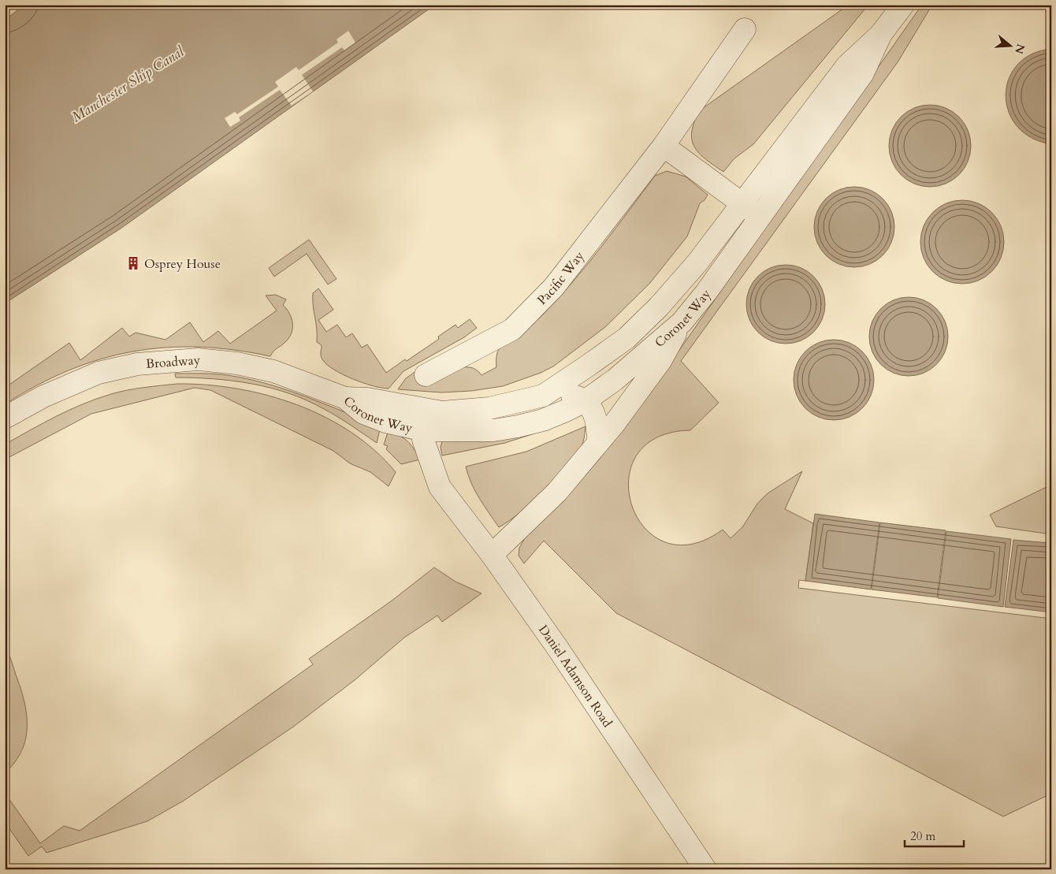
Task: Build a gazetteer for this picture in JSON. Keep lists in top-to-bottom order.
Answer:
{
  "streets": {
    "street": [
      "Pacific Way",
      "Coronet Way",
      "Broadway",
      "Daniel Adamson Road"
    ]
  },
  "crossings": [
    ["Coronet Way", "Broadway"],
    ["Coronet Way", "Daniel Adamson Road"]
  ],
  "water": ["Manchester Ship Canal"],
  "places": {
    "building": ["Osprey House"]
  },
  "scale_bar": "20 m",
  "north": "right"
}
